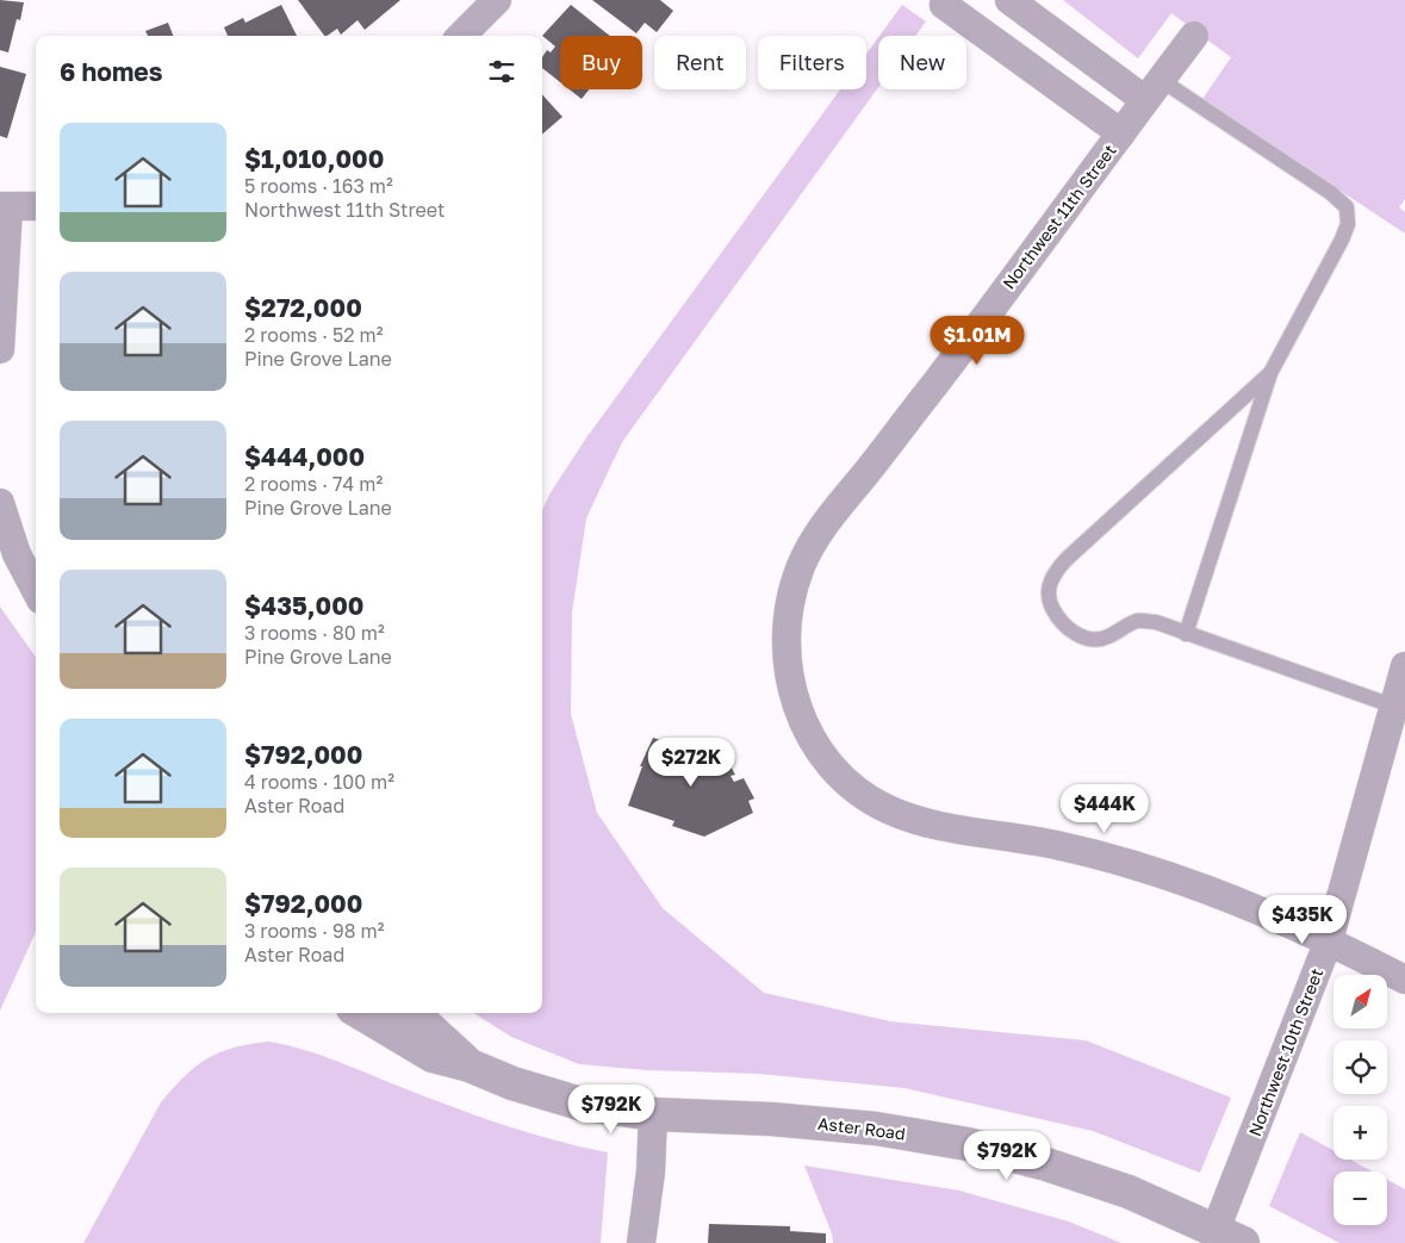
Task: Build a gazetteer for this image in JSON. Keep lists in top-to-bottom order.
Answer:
{
  "streets": {
    "street": ["Northwest 11th Street", "Northwest 10th Street", "Aster Road"]
  },
  "crossings": [
    ["Northwest 11th Street", "Northwest 10th Street"],
    ["Northwest 10th Street", "Aster Road"]
  ],
  "north": "top right",
  "page": {
    "chip": [
      "Buy",
      "Rent",
      "Filters",
      "New"
    ],
    "heading": "6 homes",
    "list": [
      {
        "name": "$1,010,000",
        "note": "5 rooms · 163 m² · Northwest 11th Street"
      },
      {
        "name": "$272,000",
        "note": "2 rooms · 52 m² · Pine Grove Lane"
      },
      {
        "name": "$444,000",
        "note": "2 rooms · 74 m² · Pine Grove Lane"
      },
      {
        "name": "$435,000",
        "note": "3 rooms · 80 m² · Pine Grove Lane"
      },
      {
        "name": "$792,000",
        "note": "4 rooms · 100 m² · Aster Road"
      },
      {
        "name": "$792,000",
        "note": "3 rooms · 98 m² · Aster Road"
      }
    ],
    "price": [
      "$1.01M",
      "$272K",
      "$444K",
      "$435K",
      "$792K",
      "$792K"
    ],
    "map_buttons": ["+", "−"]
  }
}
